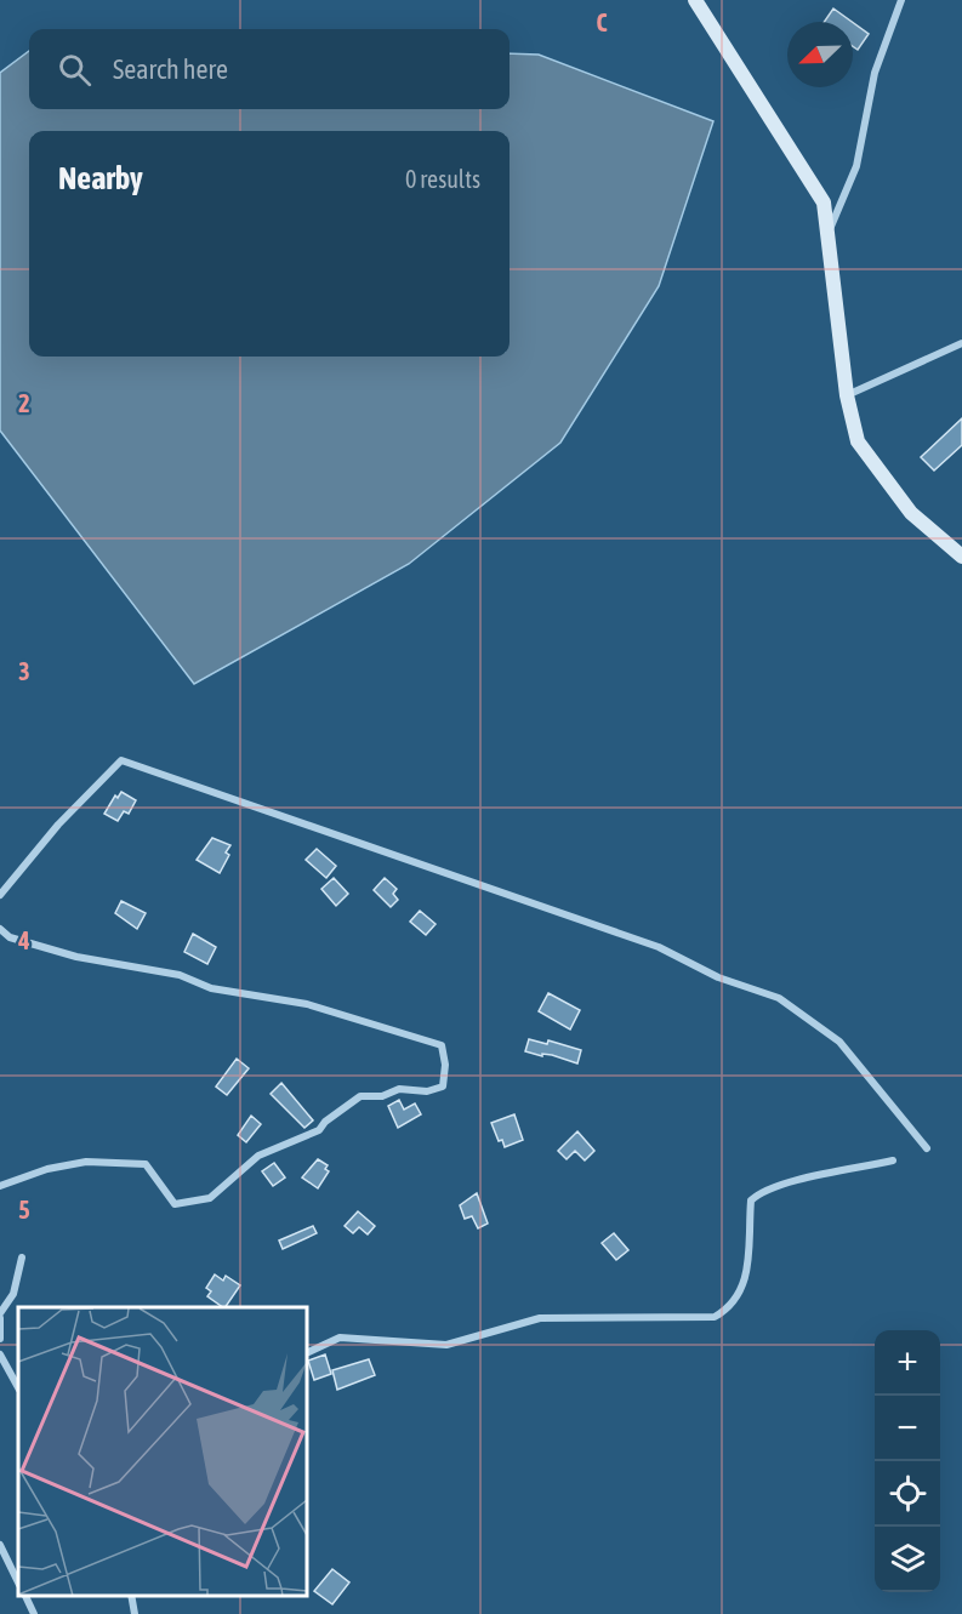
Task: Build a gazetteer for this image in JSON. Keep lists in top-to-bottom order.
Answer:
{
  "north": "bottom left",
  "page": {
    "search": "Search here",
    "heading": ["Nearby", "0 results"],
    "map_buttons": ["+", "−"]
  },
  "grid": {
    "columns": ["C"],
    "rows": [
      "2",
      "3",
      "4",
      "5"
    ]
  }
}
